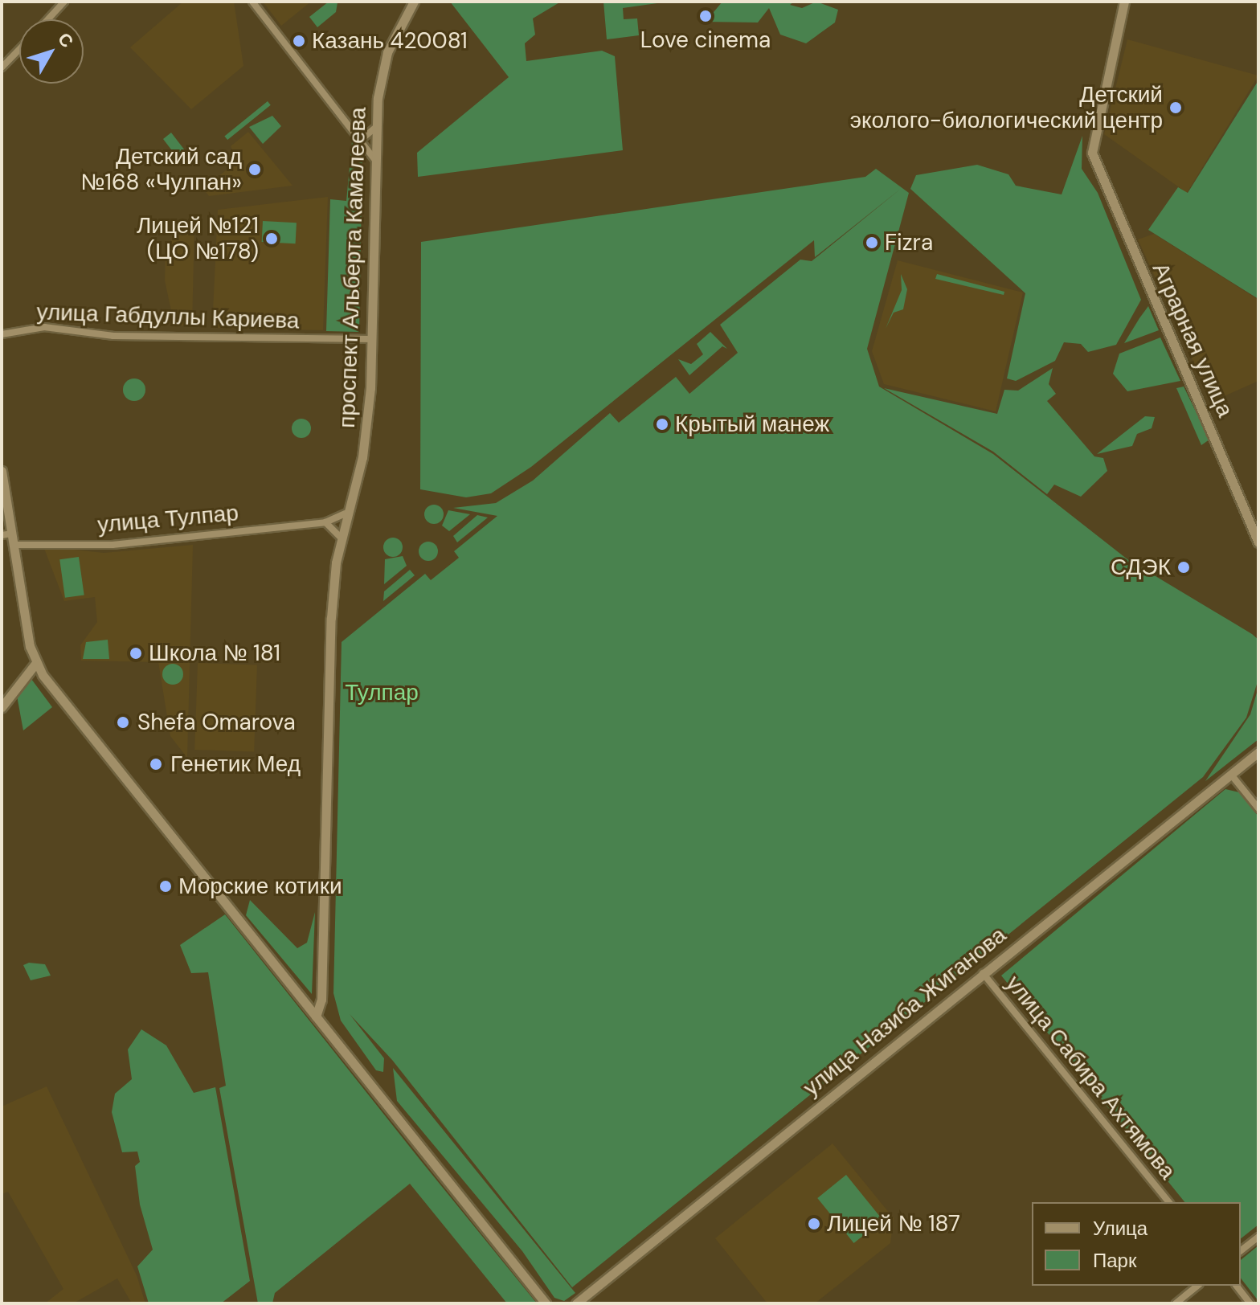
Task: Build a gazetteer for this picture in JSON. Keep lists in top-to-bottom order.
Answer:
{
  "streets": {
    "main road": ["проспект Альберта Камалеева", "Аграрная улица", "улица Назиба Жиганова"],
    "street": ["улица Габдуллы Кариева", "улица Тулпар", "улица Сабира Ахтямова"]
  },
  "crossings": [
    ["проспект Альберта Камалеева", "улица Габдуллы Кариева"],
    ["проспект Альберта Камалеева", "улица Тулпар"],
    ["улица Назиба Жиганова", "улица Сабира Ахтямова"]
  ],
  "parks": ["Тулпар"],
  "places": [
    "Love cinema",
    "Казань 420081",
    "Детский эколого-биологический центр",
    "Детский сад №168 «Чулпан»",
    "Лицей №121 (ЦО №178)",
    "Fizra",
    "Крытый манеж",
    "СДЭК",
    "Школа № 181",
    "Shefa Omarova",
    "Генетик Мед",
    "Морские котики",
    "Лицей № 187"
  ],
  "legend": ["Улица", "Парк"],
  "north": "top right"
}
